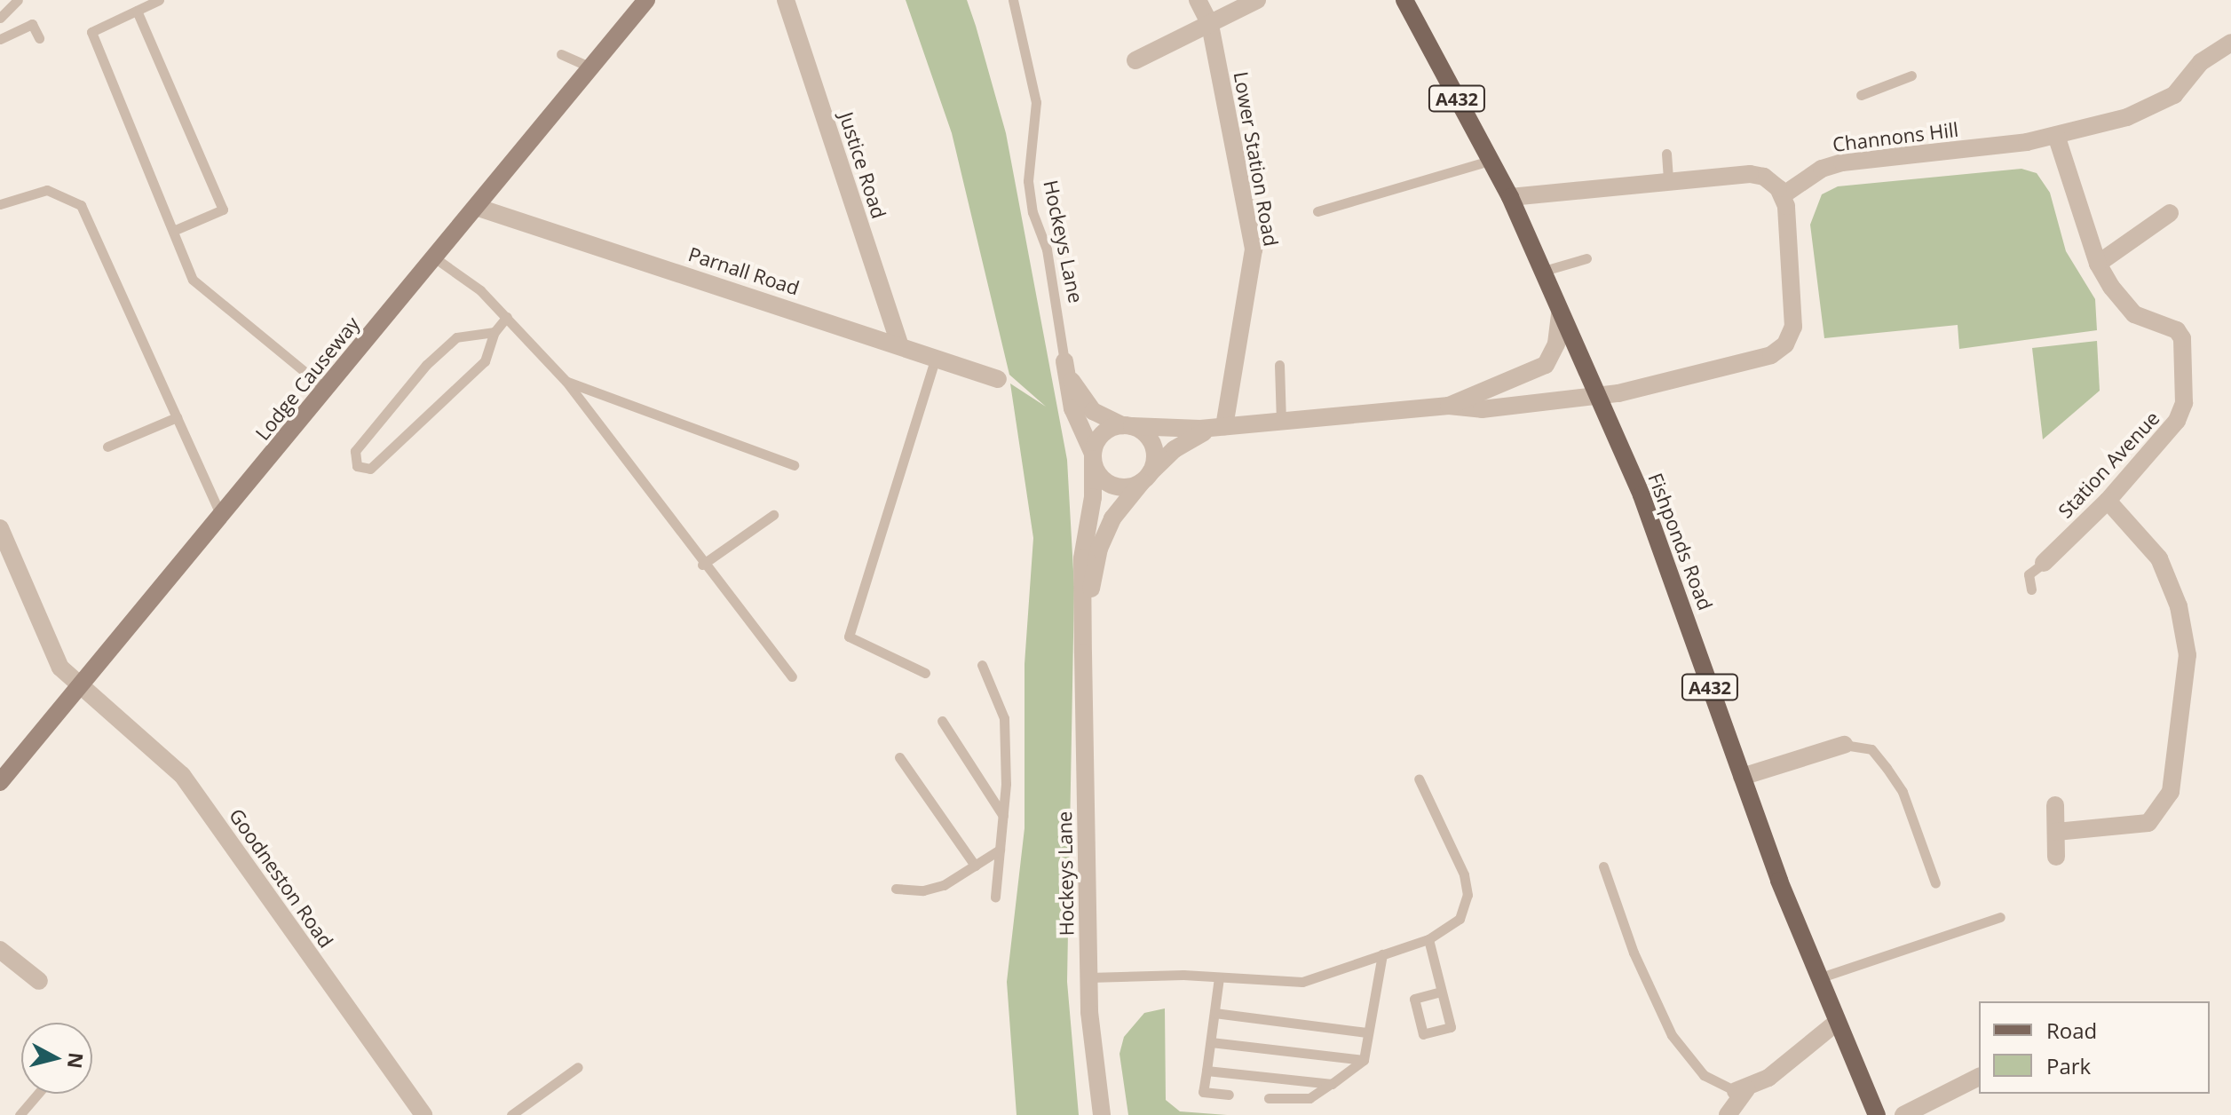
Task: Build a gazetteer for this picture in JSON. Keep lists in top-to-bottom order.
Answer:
{
  "streets": {
    "main road": ["A432", "Lodge Causeway", "Fishponds Road"],
    "street": [
      "Channons Hill",
      "Lower Station Road",
      "Justice Road",
      "Hockeys Lane",
      "Parnall Road",
      "Station Avenue",
      "Goodneston Road"
    ]
  },
  "crossings": [
    ["Channons Hill", "Hockeys Lane"],
    ["Channons Hill", "Station Avenue"],
    ["Lower Station Road", "Hockeys Lane"],
    ["Justice Road", "Parnall Road"],
    ["Hockeys Lane", "Fishponds Road"],
    ["Parnall Road", "Lodge Causeway"],
    ["Lodge Causeway", "Goodneston Road"]
  ],
  "legend": ["Road", "Park"],
  "north": "right"
}
